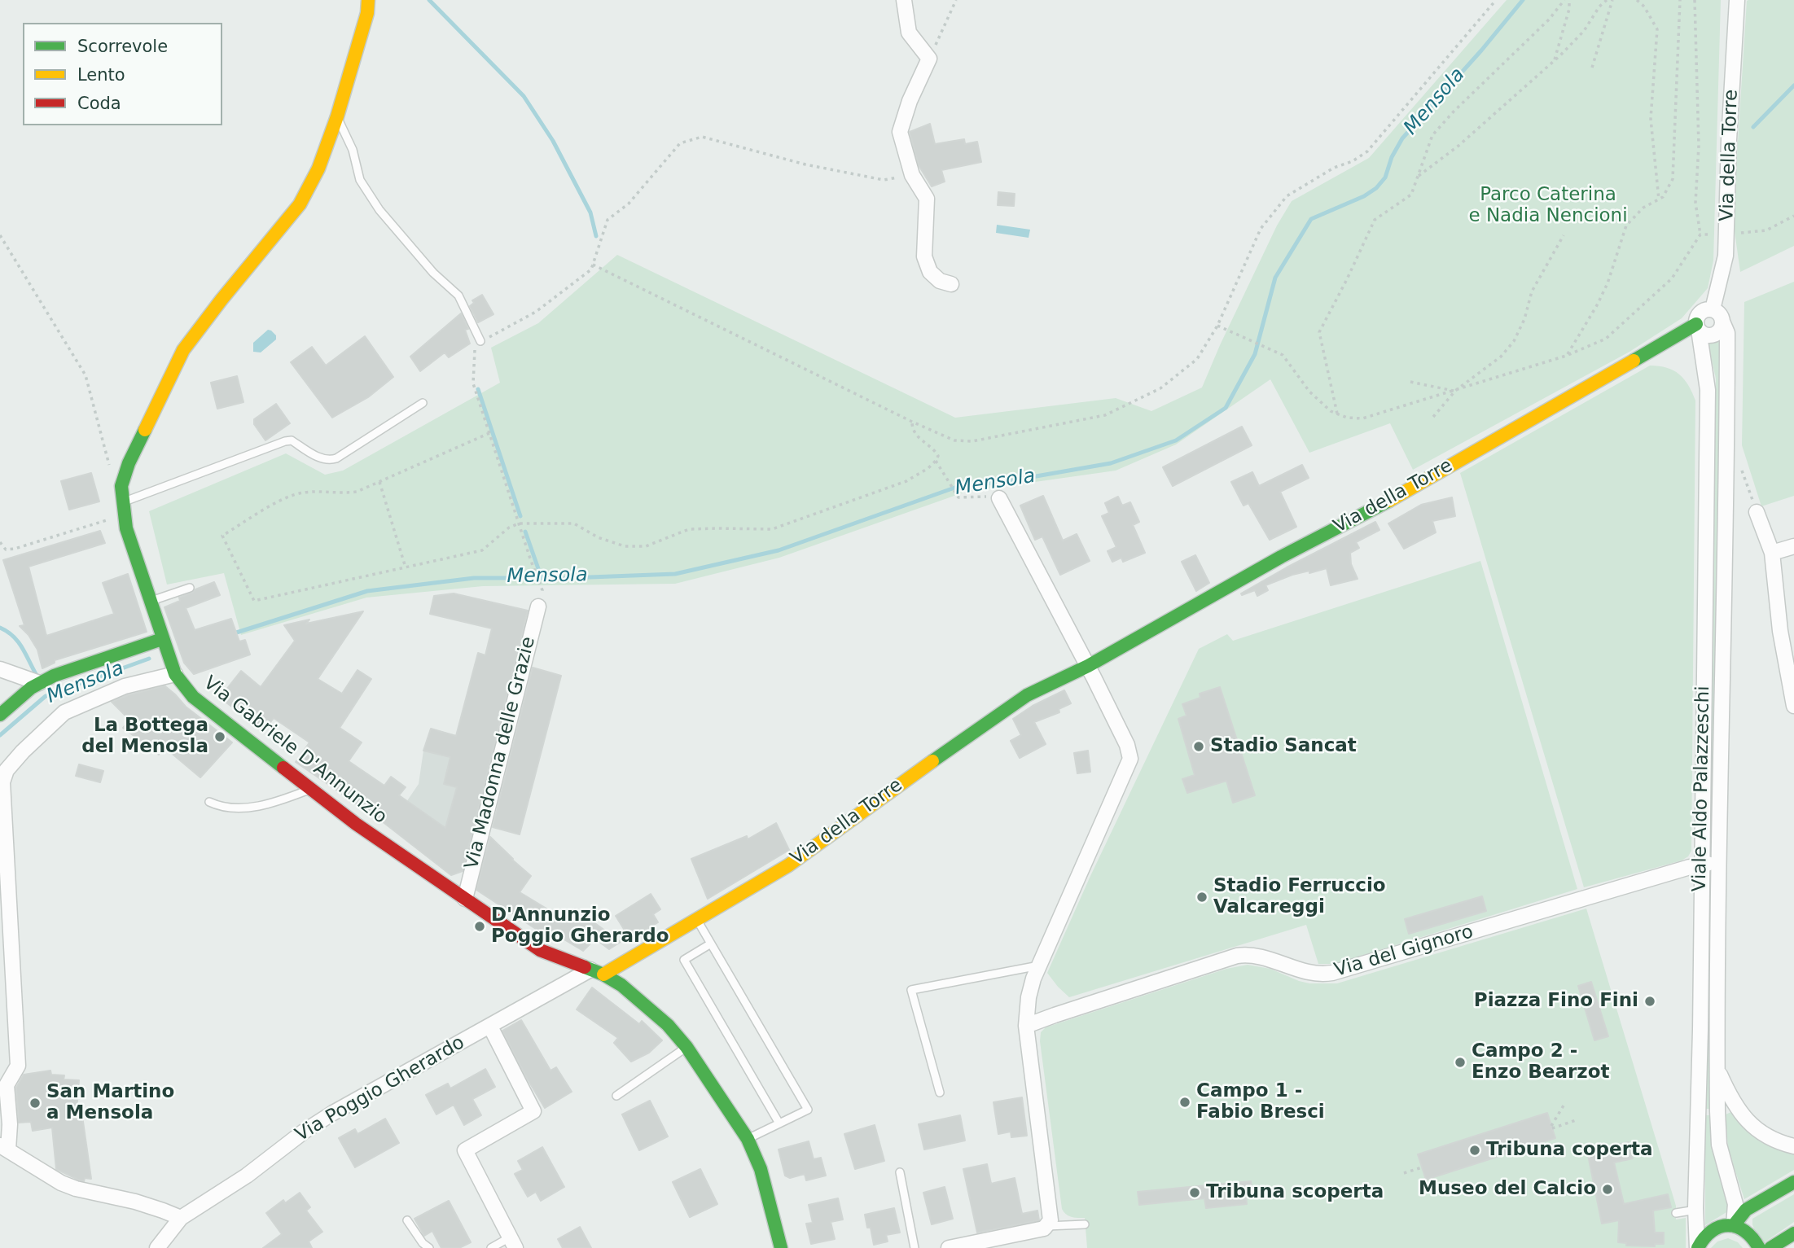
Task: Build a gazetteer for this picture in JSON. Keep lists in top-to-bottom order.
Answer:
{
  "streets": {
    "street": [
      "Via della Torre",
      "Via Gabriele D'Annunzio",
      "Via Madonna delle Grazie",
      "Viale Aldo Palazzeschi",
      "Via del Gignoro",
      "Via Poggio Gherardo"
    ]
  },
  "crossings": [
    ["Via della Torre", "Via Gabriele D'Annunzio"],
    ["Via della Torre", "Viale Aldo Palazzeschi"],
    ["Via della Torre", "Via Poggio Gherardo"],
    ["Via Gabriele D'Annunzio", "Via Madonna delle Grazie"],
    ["Via Gabriele D'Annunzio", "Via Poggio Gherardo"],
    ["Viale Aldo Palazzeschi", "Via del Gignoro"]
  ],
  "water": ["Mensola"],
  "parks": ["Parco Caterina e Nadia Nencioni"],
  "places": [
    "La Bottega del Menosla",
    "Stadio Sancat",
    "Stadio Ferruccio Valcareggi",
    "D'Annunzio Poggio Gherardo",
    "Piazza Fino Fini",
    "Campo 2 - Enzo Bearzot",
    "Campo 1 - Fabio Bresci",
    "San Martino a Mensola",
    "Tribuna coperta",
    "Museo del Calcio",
    "Tribuna scoperta"
  ],
  "legend": ["Scorrevole", "Lento", "Coda"]
}
